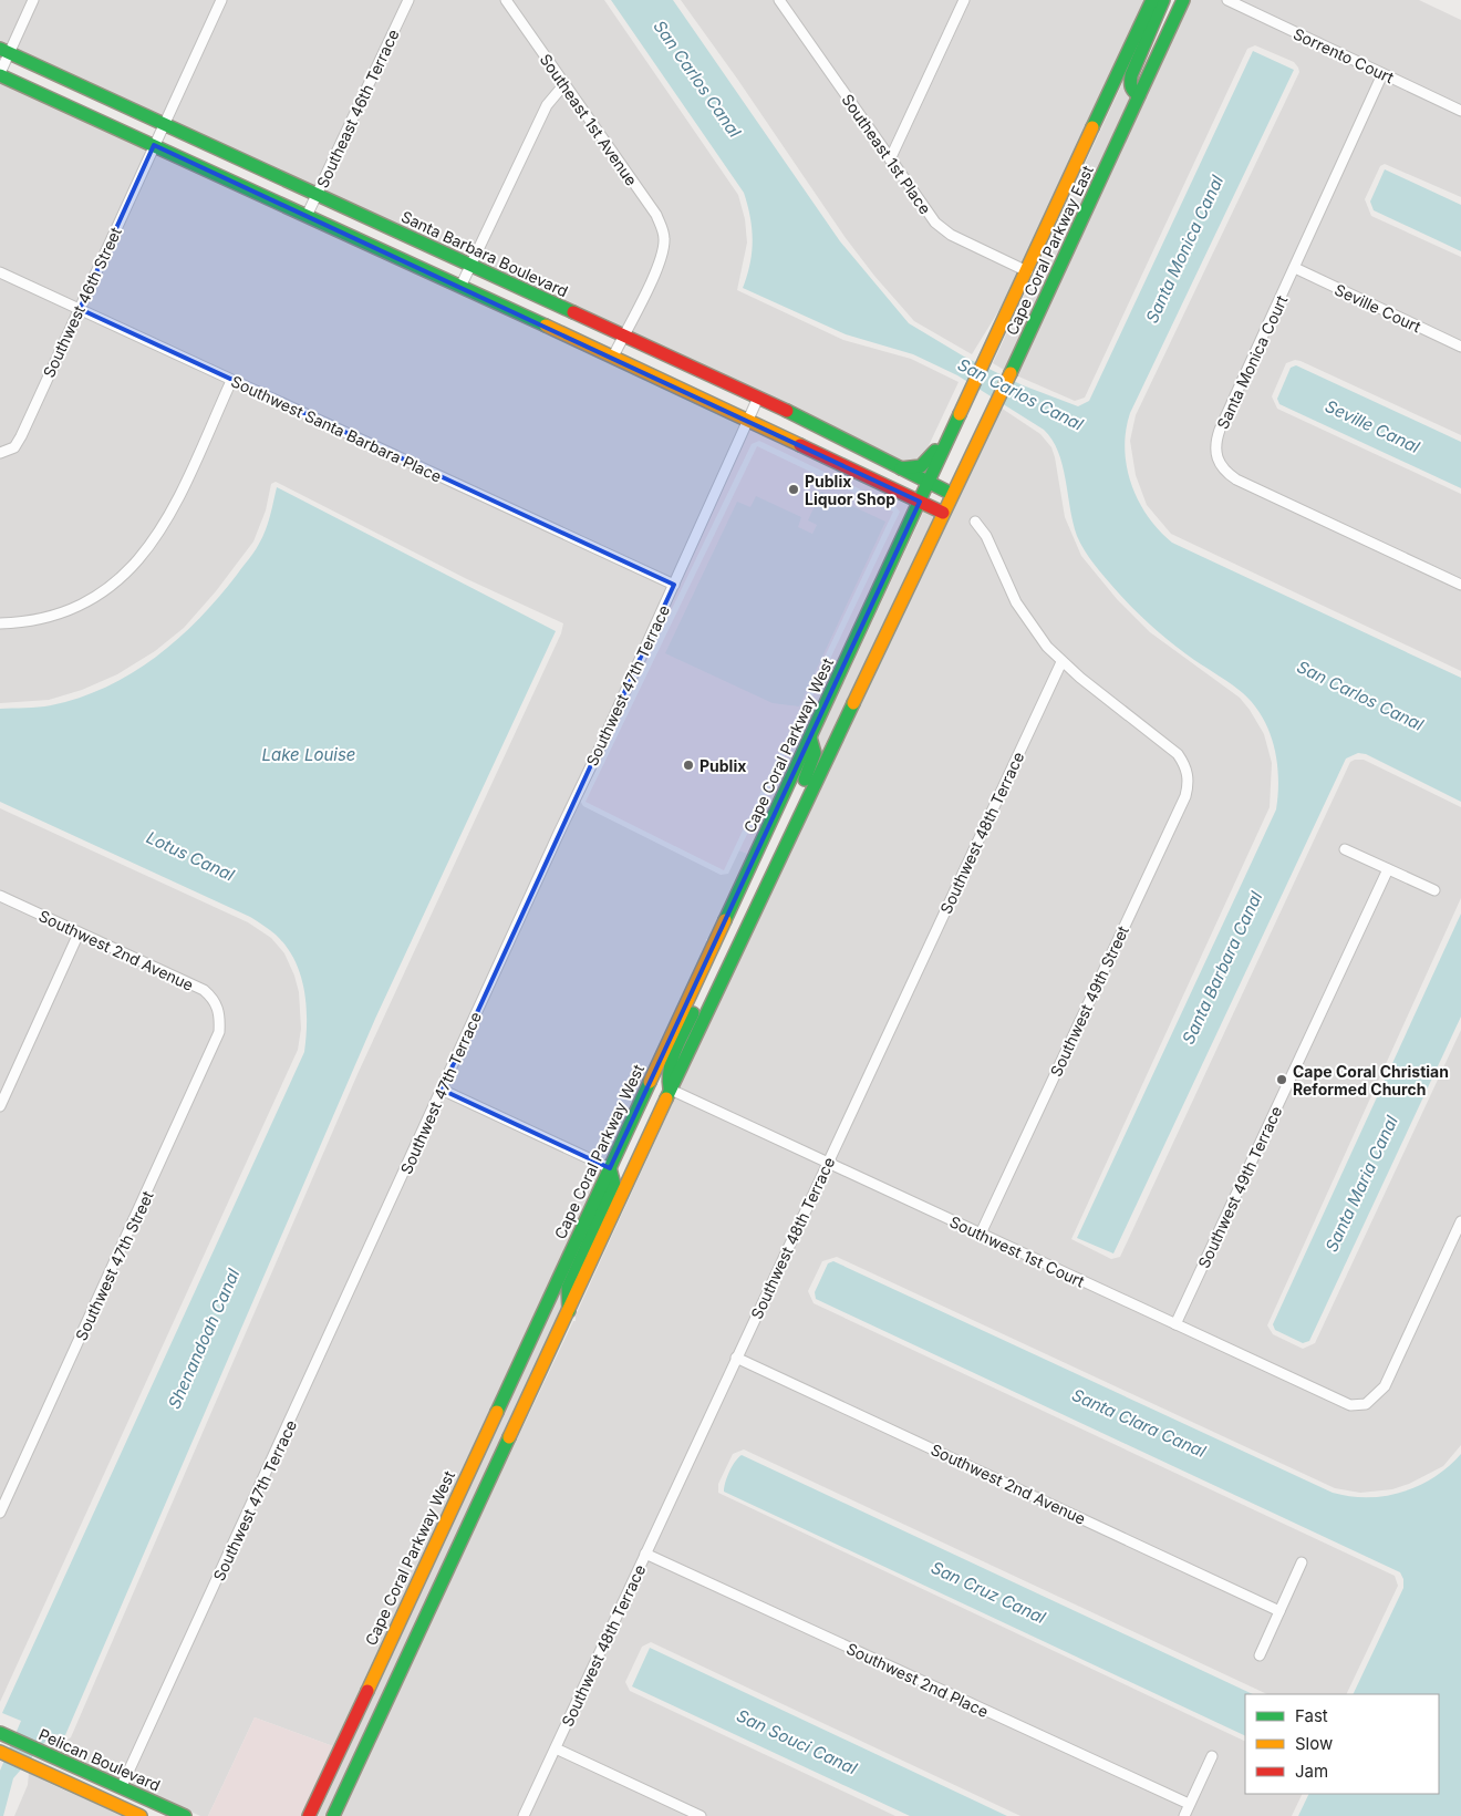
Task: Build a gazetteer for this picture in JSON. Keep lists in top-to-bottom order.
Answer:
{
  "streets": {
    "main road": [
      "Cape Coral Parkway East",
      "Santa Barbara Boulevard",
      "Cape Coral Parkway West",
      "Pelican Boulevard"
    ],
    "street": [
      "Sorrento Court",
      "Southeast 46th Terrace",
      "Southeast 1st Avenue",
      "Southeast 1st Place",
      "Southwest 46th Street",
      "Seville Court",
      "Santa Monica Court",
      "Southwest Santa Barbara Place",
      "Southwest 47th Terrace",
      "Southwest 48th Terrace",
      "Southwest 2nd Avenue",
      "Southwest 49th Street",
      "Southwest 49th Terrace",
      "Southwest 1st Court",
      "Southwest 47th Street",
      "Southwest 2nd Place"
    ]
  },
  "crossings": [
    ["Sorrento Court", "Santa Monica Court"],
    ["Southeast 46th Terrace", "Santa Barbara Boulevard"],
    ["Southeast 1st Avenue", "Santa Barbara Boulevard"],
    ["Southeast 1st Place", "Cape Coral Parkway East"],
    ["Cape Coral Parkway East", "Santa Barbara Boulevard"],
    ["Santa Barbara Boulevard", "Southwest 46th Street"],
    ["Santa Barbara Boulevard", "Southwest 47th Terrace"],
    ["Southwest 46th Street", "Southwest Santa Barbara Place"],
    ["Seville Court", "Santa Monica Court"],
    ["Southwest Santa Barbara Place", "Southwest 47th Terrace"],
    ["Southwest 47th Terrace", "Pelican Boulevard"],
    ["Southwest 48th Terrace", "Southwest 2nd Avenue"],
    ["Southwest 48th Terrace", "Southwest 49th Street"],
    ["Southwest 48th Terrace", "Southwest 1st Court"],
    ["Southwest 48th Terrace", "Southwest 2nd Place"],
    ["Southwest 2nd Avenue", "Southwest 47th Street"],
    ["Southwest 49th Street", "Southwest 1st Court"],
    ["Southwest 49th Terrace", "Southwest 1st Court"]
  ],
  "water": [
    "San Carlos Canal",
    "Santa Monica Canal",
    "Seville Canal",
    "Lake Louise",
    "Lotus Canal",
    "Santa Barbara Canal",
    "Santa Maria Canal",
    "Shenandoah Canal",
    "Santa Clara Canal",
    "San Cruz Canal",
    "San Souci Canal"
  ],
  "places": ["Publix Liquor Shop", "Publix", "Cape Coral Christian Reformed Church"],
  "legend": ["Fast", "Slow", "Jam"]
}
